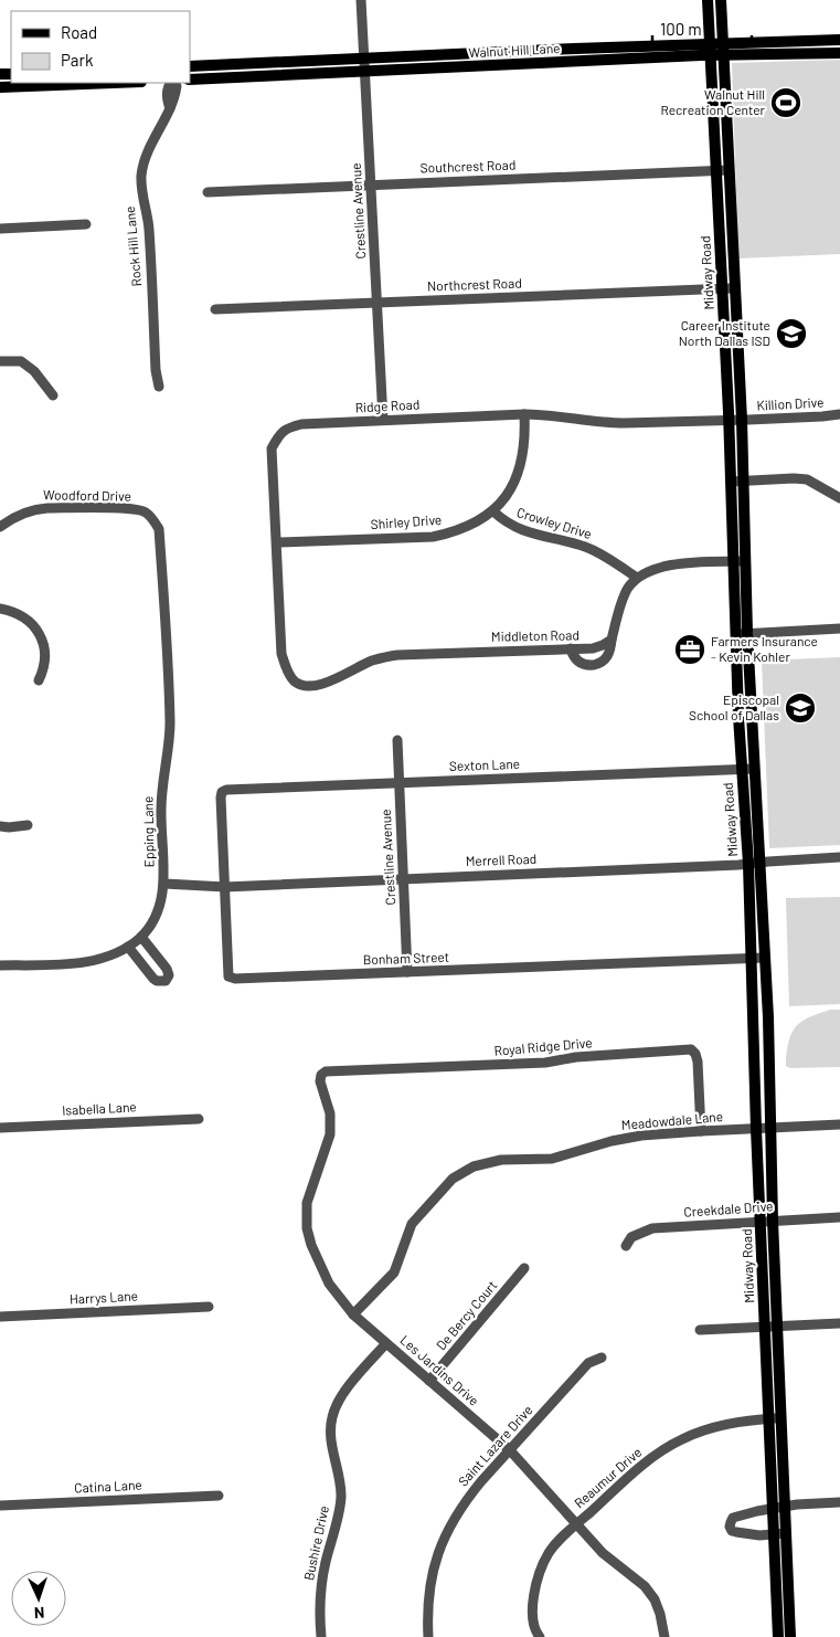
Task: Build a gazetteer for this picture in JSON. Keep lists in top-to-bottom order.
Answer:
{
  "streets": {
    "main road": ["Walnut Hill Lane", "Midway Road"],
    "street": [
      "Southcrest Road",
      "Crestline Avenue",
      "Rock Hill Lane",
      "Northcrest Road",
      "Killion Drive",
      "Ridge Road",
      "Woodford Drive",
      "Shirley Drive",
      "Crowley Drive",
      "Middleton Road",
      "Sexton Lane",
      "Epping Lane",
      "Merrell Road",
      "Bonham Street",
      "Royal Ridge Drive",
      "Isabella Lane",
      "Meadowdale Lane",
      "Creekdale Drive",
      "Harrys Lane",
      "De Bercy Court",
      "Les Jardins Drive",
      "Saint Lazare Drive",
      "Reaumur Drive",
      "Catina Lane",
      "Bushire Drive"
    ]
  },
  "crossings": [
    ["Walnut Hill Lane", "Crestline Avenue"],
    ["Walnut Hill Lane", "Midway Road"],
    ["Southcrest Road", "Crestline Avenue"],
    ["Southcrest Road", "Midway Road"],
    ["Crestline Avenue", "Northcrest Road"],
    ["Crestline Avenue", "Ridge Road"],
    ["Crestline Avenue", "Sexton Lane"],
    ["Crestline Avenue", "Merrell Road"],
    ["Crestline Avenue", "Bonham Street"],
    ["Midway Road", "Northcrest Road"],
    ["Midway Road", "Killion Drive"],
    ["Midway Road", "Ridge Road"],
    ["Midway Road", "Sexton Lane"],
    ["Midway Road", "Merrell Road"],
    ["Midway Road", "Bonham Street"],
    ["Midway Road", "Meadowdale Lane"],
    ["Midway Road", "Creekdale Drive"],
    ["Midway Road", "Reaumur Drive"],
    ["Killion Drive", "Ridge Road"],
    ["Ridge Road", "Shirley Drive"],
    ["Ridge Road", "Middleton Road"],
    ["Woodford Drive", "Epping Lane"],
    ["Shirley Drive", "Crowley Drive"],
    ["Sexton Lane", "Bonham Street"],
    ["Epping Lane", "Merrell Road"],
    ["Merrell Road", "Bonham Street"],
    ["Royal Ridge Drive", "Meadowdale Lane"],
    ["Royal Ridge Drive", "Les Jardins Drive"],
    ["Meadowdale Lane", "Les Jardins Drive"],
    ["De Bercy Court", "Les Jardins Drive"],
    ["Les Jardins Drive", "Saint Lazare Drive"],
    ["Les Jardins Drive", "Reaumur Drive"],
    ["Les Jardins Drive", "Bushire Drive"]
  ],
  "places": {
    "sports": ["Walnut Hill Recreation Center"],
    "school or university": ["Career Institute North Dallas ISD", "Episcopal School of Dallas"],
    "office": ["Farmers Insurance - Kevin Kohler"]
  },
  "legend": ["Road", "Park"],
  "scale_bar": "100 m",
  "north": "bottom"
}
